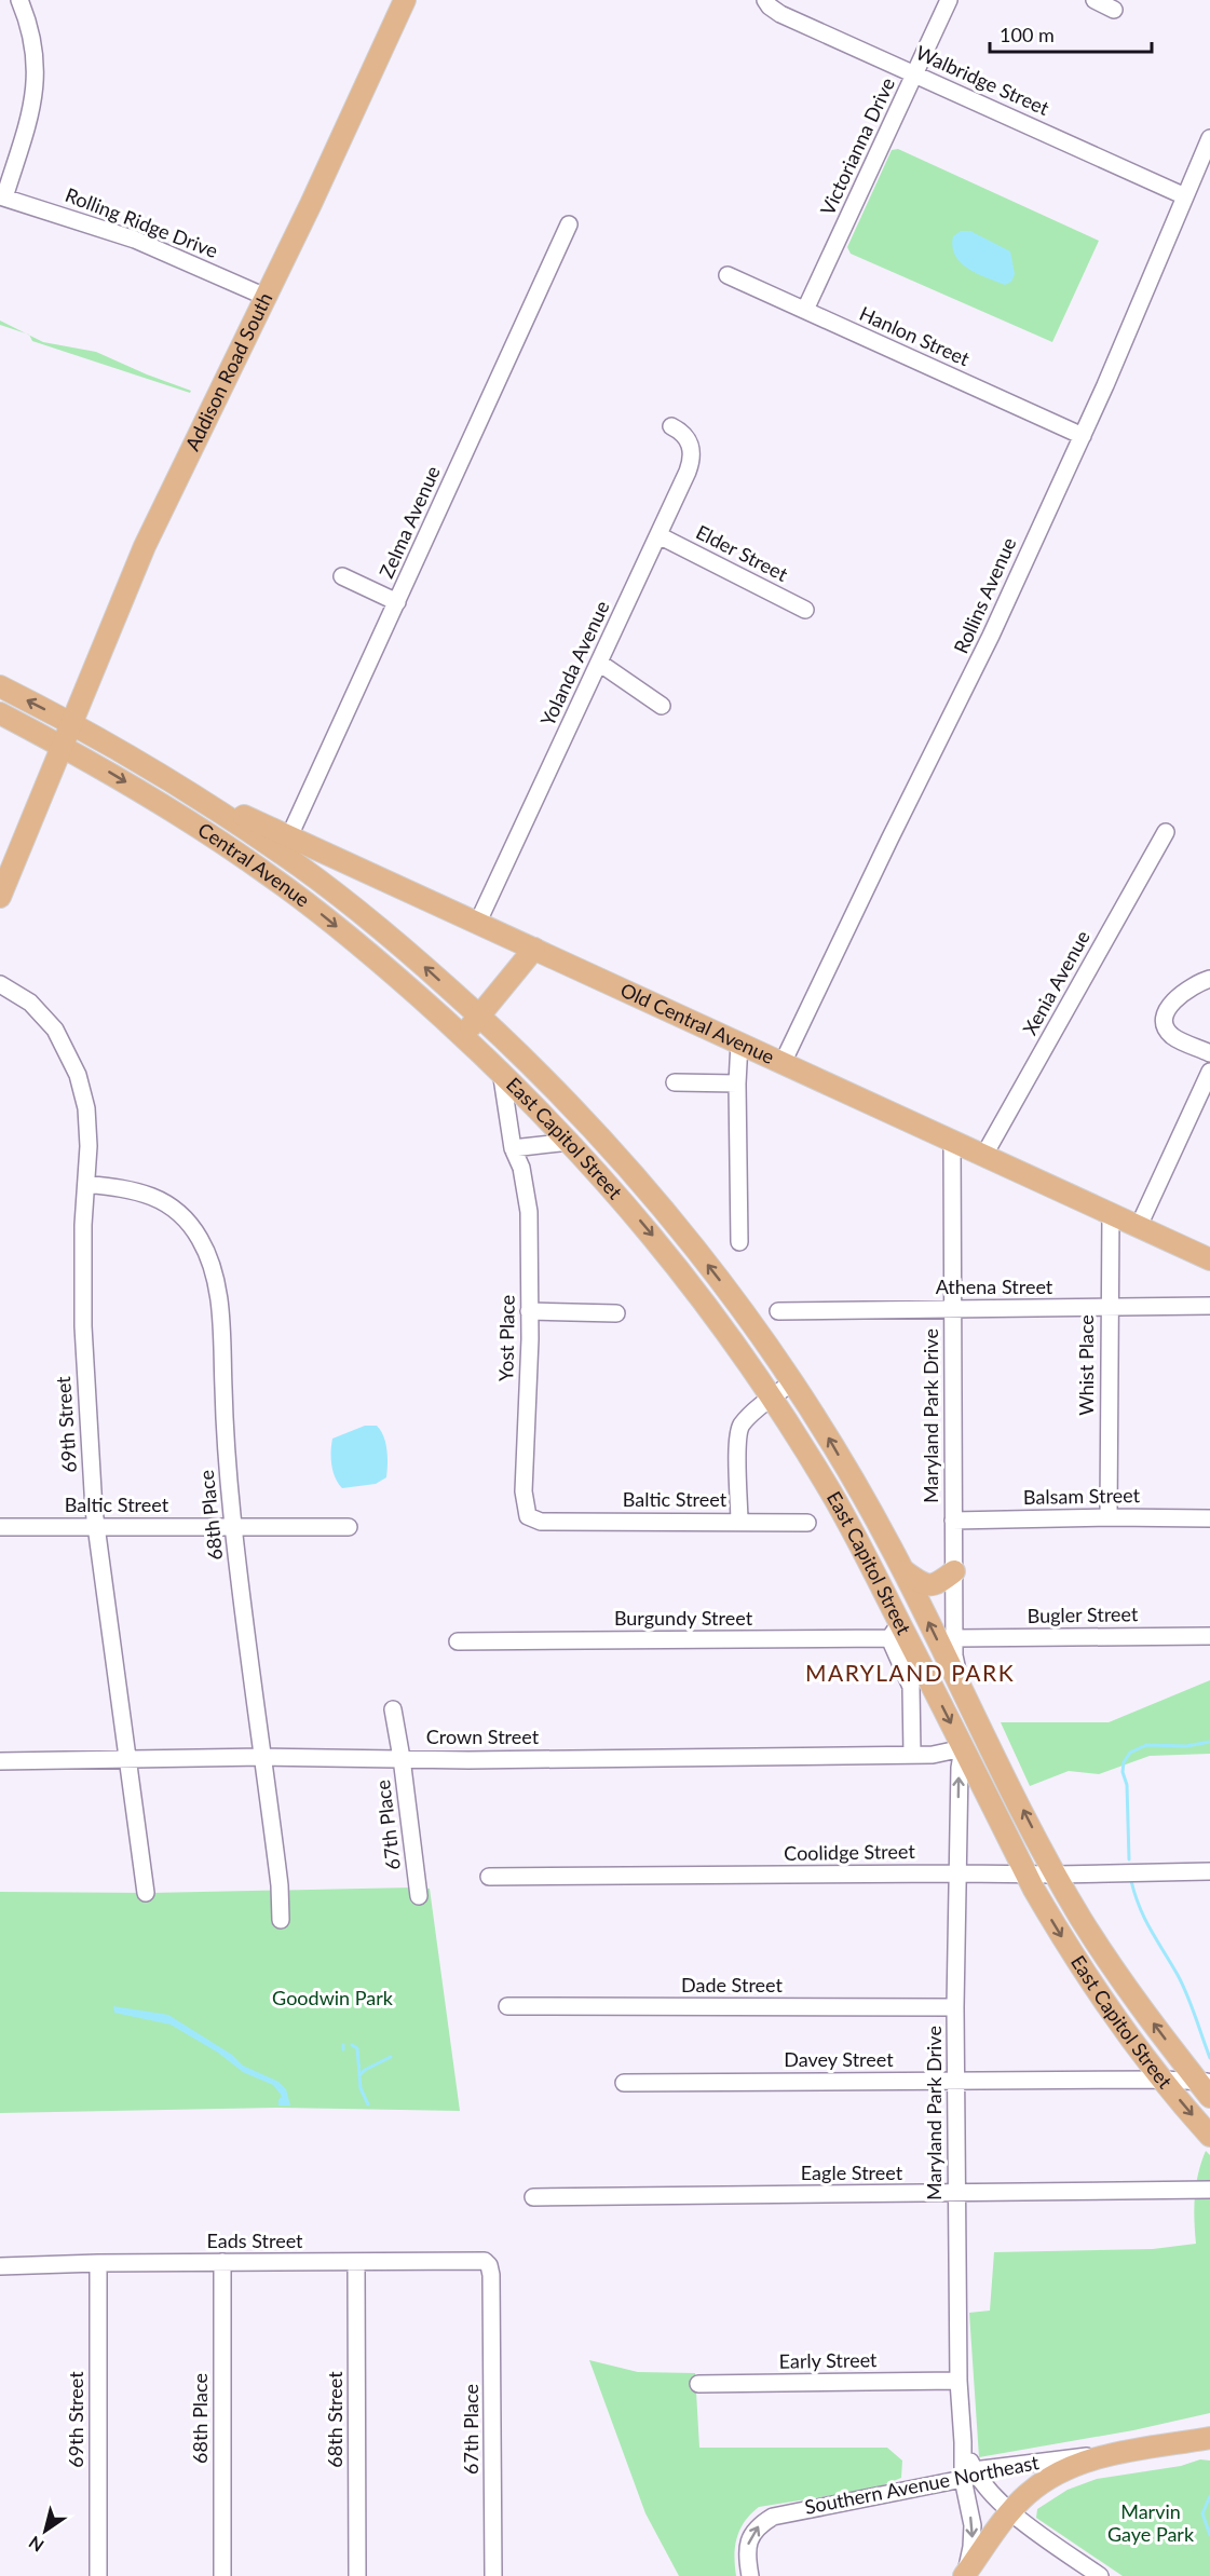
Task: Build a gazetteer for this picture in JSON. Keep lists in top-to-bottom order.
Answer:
{
  "streets": {
    "main road": [
      "Addison Road South",
      "Central Avenue",
      "Old Central Avenue",
      "East Capitol Street",
      "Southern Avenue Northeast"
    ],
    "street": [
      "Walbridge Street",
      "Victorianna Drive",
      "Rolling Ridge Drive",
      "Hanlon Street",
      "Zelma Avenue",
      "Elder Street",
      "Rollins Avenue",
      "Yolanda Avenue",
      "Xenia Avenue",
      "Athena Street",
      "Yost Place",
      "Whist Place",
      "Maryland Park Drive",
      "69th Street",
      "Balsam Street",
      "Baltic Street",
      "68th Place",
      "Bugler Street",
      "Burgundy Street",
      "Crown Street",
      "67th Place",
      "Coolidge Street",
      "Dade Street",
      "Davey Street",
      "Eagle Street",
      "Eads Street",
      "Early Street",
      "68th Street"
    ]
  },
  "crossings": [
    ["Walbridge Street", "Victorianna Drive"],
    ["Walbridge Street", "Rollins Avenue"],
    ["Victorianna Drive", "Hanlon Street"],
    ["Rolling Ridge Drive", "Addison Road South"],
    ["Hanlon Street", "Rollins Avenue"],
    ["Addison Road South", "Central Avenue"],
    ["Zelma Avenue", "Old Central Avenue"],
    ["Elder Street", "Yolanda Avenue"],
    ["Rollins Avenue", "Old Central Avenue"],
    ["Yolanda Avenue", "Old Central Avenue"],
    ["Central Avenue", "Old Central Avenue"],
    ["Central Avenue", "East Capitol Street"],
    ["Xenia Avenue", "Old Central Avenue"],
    ["Old Central Avenue", "Whist Place"],
    ["Old Central Avenue", "Maryland Park Drive"],
    ["East Capitol Street", "Yost Place"],
    ["East Capitol Street", "Maryland Park Drive"],
    ["East Capitol Street", "Burgundy Street"],
    ["East Capitol Street", "Crown Street"],
    ["East Capitol Street", "Coolidge Street"],
    ["East Capitol Street", "Davey Street"],
    ["Athena Street", "Whist Place"],
    ["Athena Street", "Maryland Park Drive"],
    ["Yost Place", "Baltic Street"],
    ["Whist Place", "Balsam Street"],
    ["Maryland Park Drive", "Balsam Street"],
    ["Maryland Park Drive", "Bugler Street"],
    ["Maryland Park Drive", "Crown Street"],
    ["Maryland Park Drive", "Coolidge Street"],
    ["Maryland Park Drive", "Dade Street"],
    ["Maryland Park Drive", "Davey Street"],
    ["Maryland Park Drive", "Eagle Street"],
    ["Maryland Park Drive", "Early Street"],
    ["Maryland Park Drive", "Southern Avenue Northeast"],
    ["69th Street", "Baltic Street"],
    ["69th Street", "68th Place"],
    ["69th Street", "Crown Street"],
    ["69th Street", "Eads Street"],
    ["Baltic Street", "68th Place"],
    ["68th Place", "Crown Street"],
    ["68th Place", "Eads Street"],
    ["Crown Street", "67th Place"],
    ["67th Place", "Eads Street"],
    ["Eads Street", "68th Street"]
  ],
  "one_way": ["Southern Avenue Northeast"],
  "districts": ["MARYLAND PARK"],
  "parks": ["Goodwin Park", "Marvin Gaye Park"],
  "scale_bar": "100 m",
  "north": "bottom left"
}
